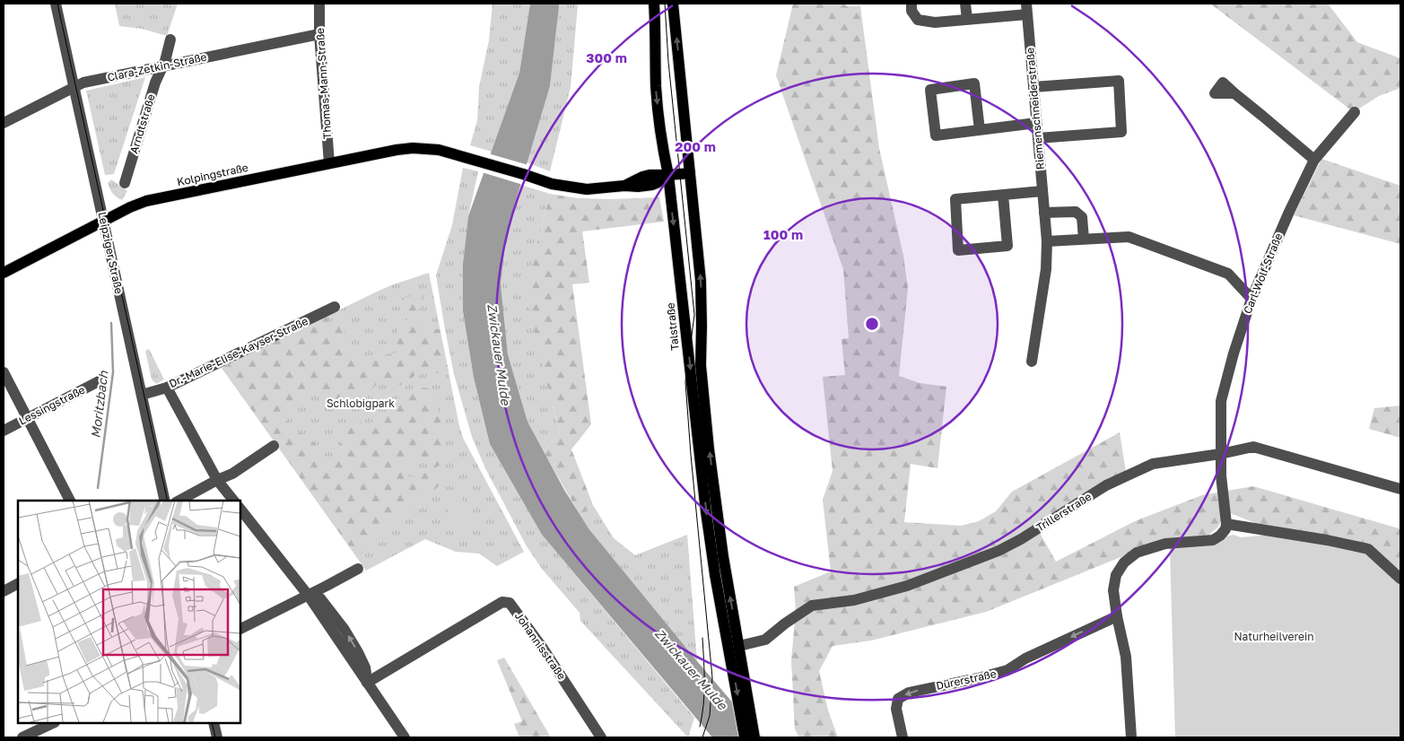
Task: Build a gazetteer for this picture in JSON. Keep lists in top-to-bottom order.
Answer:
{
  "streets": {
    "main road": ["Kolpingstraße", "Talstraße"],
    "street": [
      "Clara-Zetkin-Straße",
      "Thomas-Mann-Straße",
      "Riemenschneiderstraße",
      "Arndtstraße",
      "Leipziger Straße",
      "Carl-Wolf-Straße",
      "Dr.-Marie-Elise-Kayser-Straße",
      "Lessingstraße",
      "Trillerstraße",
      "Johannisstraße",
      "Dürerstraße"
    ]
  },
  "crossings": [
    ["Clara-Zetkin-Straße", "Thomas-Mann-Straße"],
    ["Clara-Zetkin-Straße", "Arndtstraße"],
    ["Clara-Zetkin-Straße", "Leipziger Straße"],
    ["Thomas-Mann-Straße", "Kolpingstraße"],
    ["Kolpingstraße", "Leipziger Straße"],
    ["Kolpingstraße", "Talstraße"],
    ["Leipziger Straße", "Dr.-Marie-Elise-Kayser-Straße"],
    ["Carl-Wolf-Straße", "Trillerstraße"],
    ["Talstraße", "Trillerstraße"]
  ],
  "one_way": ["Dürerstraße"],
  "water": ["Zwickauer Mulde", "Moritzbach"],
  "parks": ["Schlobigpark", "Naturheilverein"],
  "rings": ["300 m", "200 m", "100 m"]
}
